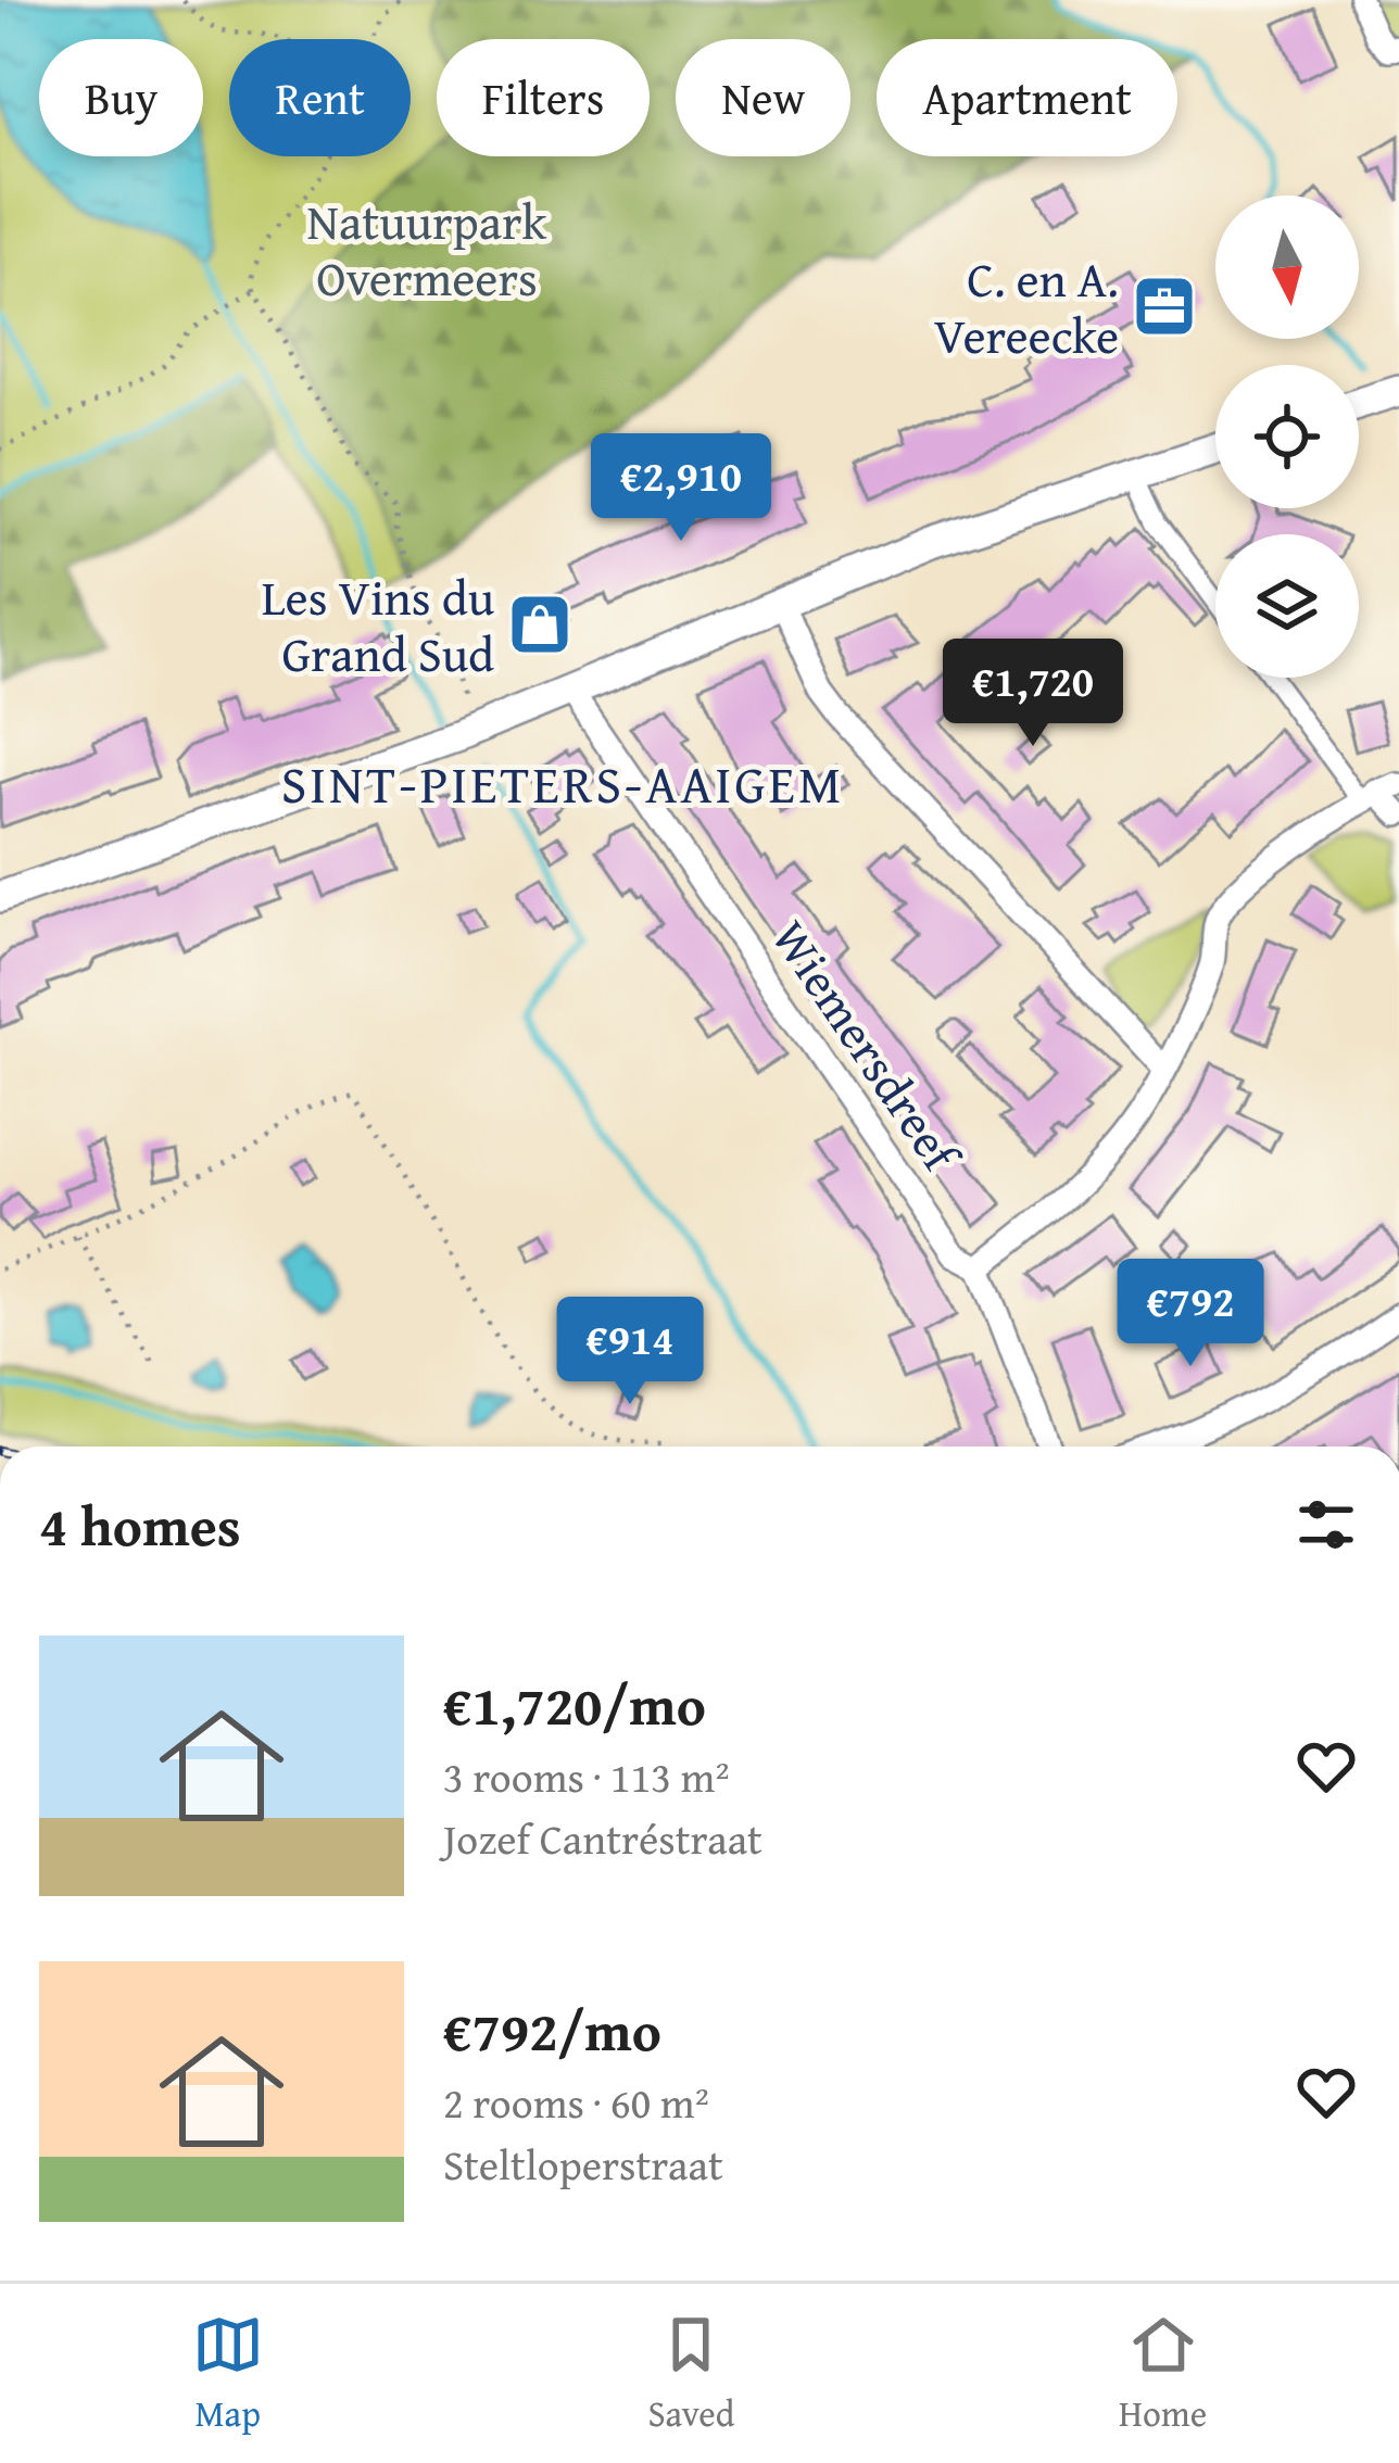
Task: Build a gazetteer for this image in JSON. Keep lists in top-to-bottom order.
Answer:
{
  "streets": {
    "street": ["Wiemersdreef"]
  },
  "districts": ["SINT-PIETERS-AAIGEM"],
  "parks": ["Natuurpark Overmeers"],
  "places": {
    "office": ["C. en A. Vereecke"],
    "shop": ["Les Vins du Grand Sud"]
  },
  "north": "bottom",
  "page": {
    "chip": [
      "Buy",
      "Rent",
      "Filters",
      "New",
      "Apartment"
    ],
    "price": [
      "€2,910",
      "€1,720",
      "€792",
      "€914"
    ],
    "heading": "4 homes",
    "list": [
      {
        "name": "€1,720/mo",
        "note": "3 rooms · 113 m² · Jozef Cantréstraat"
      },
      {
        "name": "€792/mo",
        "note": "2 rooms · 60 m² · Steltloperstraat"
      }
    ],
    "tabs": ["Map", "Saved", "Home"]
  }
}
